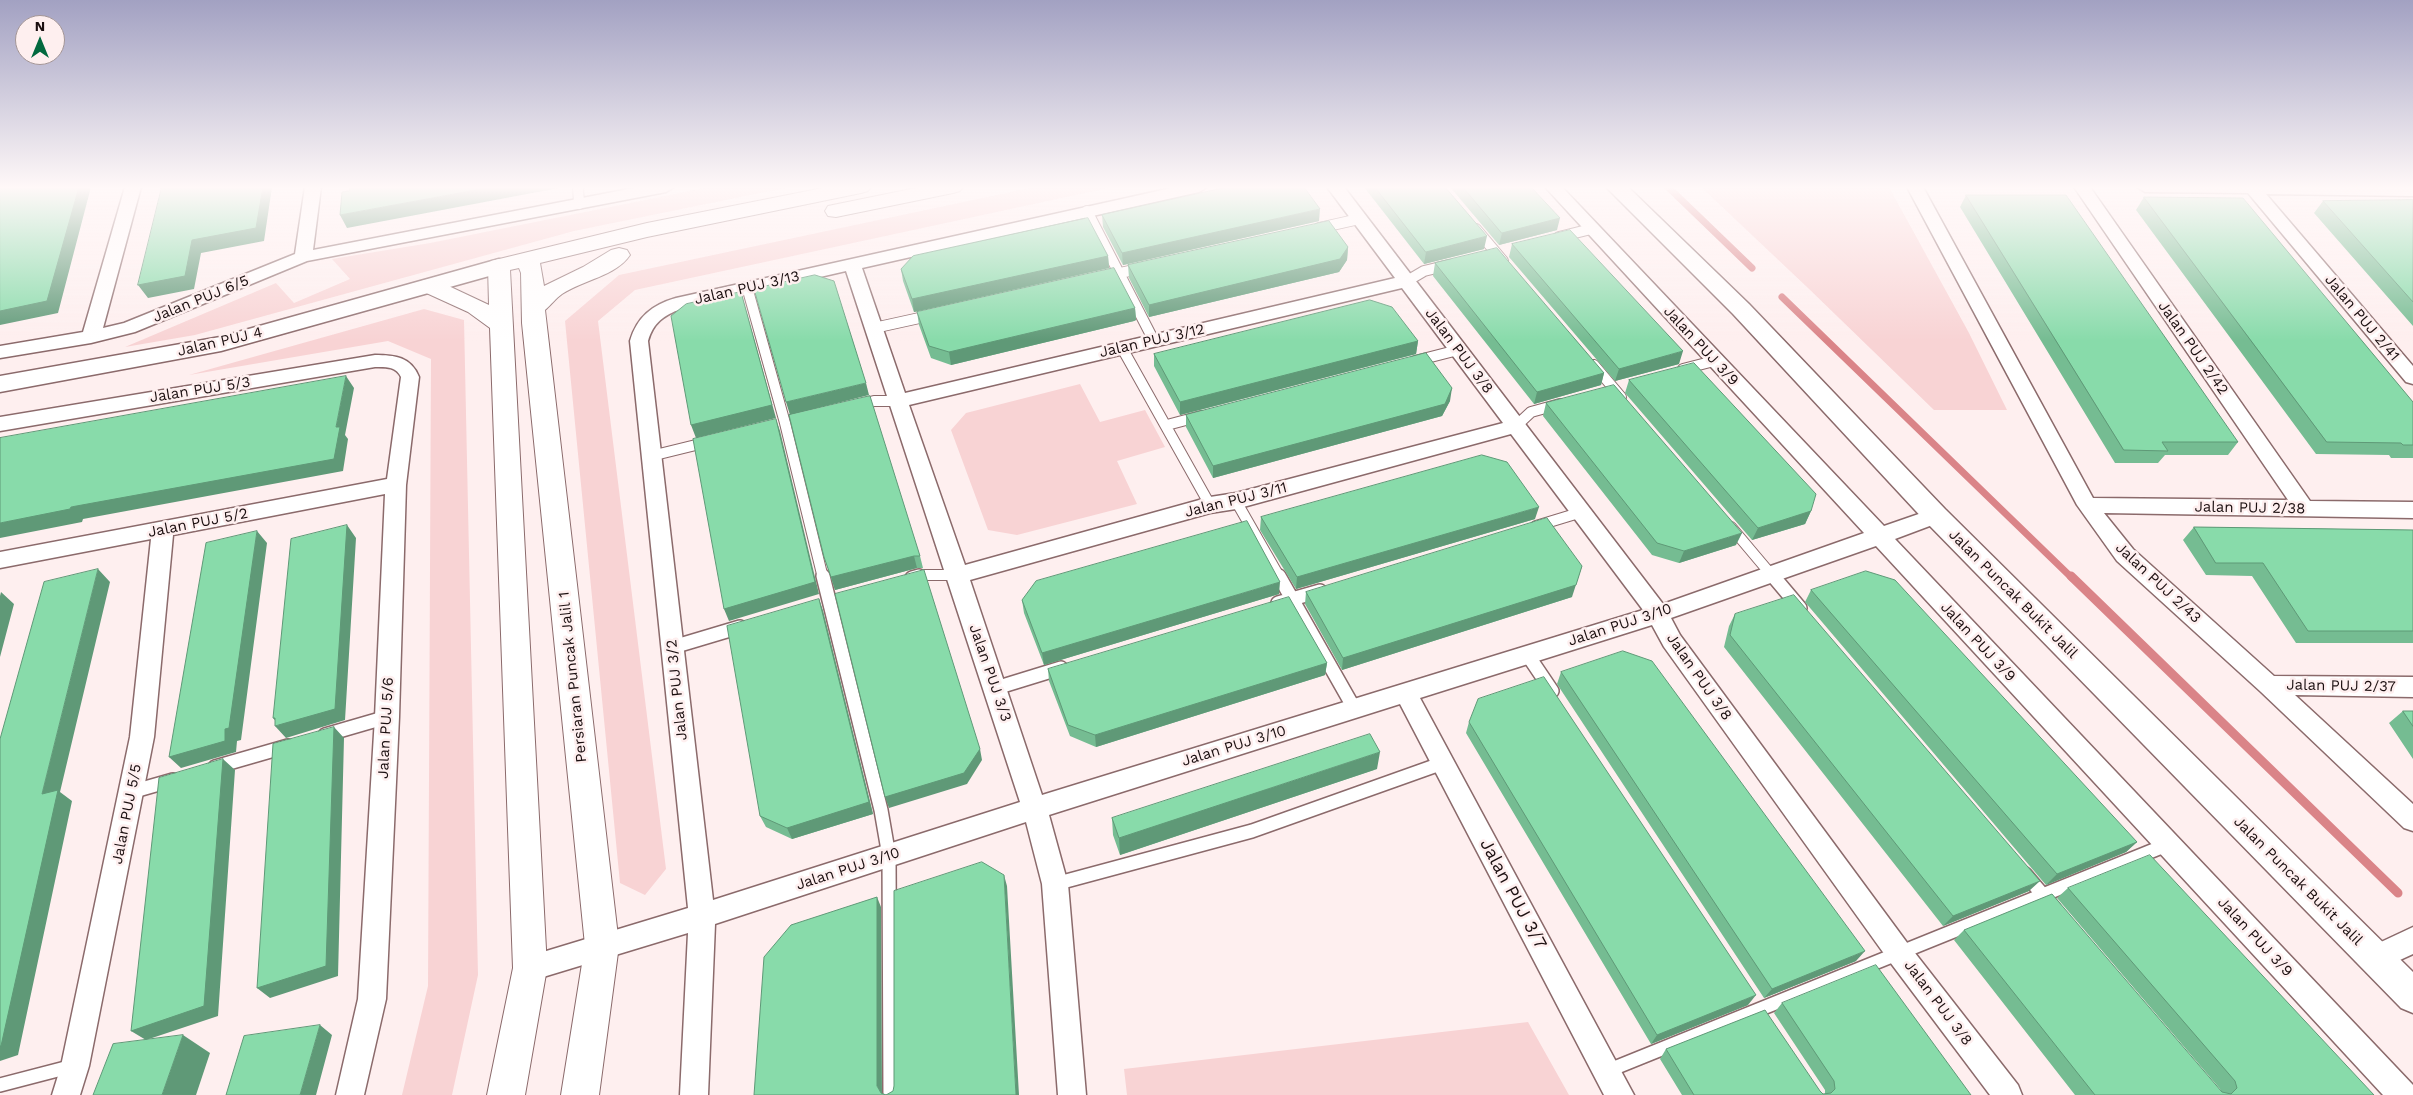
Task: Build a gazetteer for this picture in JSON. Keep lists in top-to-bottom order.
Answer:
{
  "streets": {
    "main road": ["Persiaran Puncak Jalil 1"],
    "street": [
      "Jalan PUJ 3/13",
      "Jalan PUJ 6/5",
      "Jalan PUJ 2/41",
      "Jalan PUJ 3/12",
      "Jalan PUJ 4",
      "Jalan PUJ 3/9",
      "Jalan PUJ 2/42",
      "Jalan PUJ 3/8",
      "Jalan PUJ 5/3",
      "Jalan PUJ 3/11",
      "Jalan PUJ 2/38",
      "Jalan PUJ 5/2",
      "Jalan PUJ 2/43",
      "Jalan Puncak Bukit Jalil",
      "Jalan PUJ 3/10",
      "Jalan PUJ 3/3",
      "Jalan PUJ 2/37",
      "Jalan PUJ 3/2",
      "Jalan PUJ 5/6",
      "Jalan PUJ 5/5",
      "Jalan PUJ 3/7"
    ]
  },
  "crossings": [
    ["Jalan PUJ 3/13", "Jalan PUJ 3/3"],
    ["Jalan PUJ 3/13", "Jalan PUJ 3/2"],
    ["Jalan PUJ 3/12", "Jalan PUJ 3/8"],
    ["Jalan PUJ 3/12", "Jalan PUJ 3/3"],
    ["Jalan PUJ 3/9", "Jalan PUJ 3/10"],
    ["Jalan PUJ 2/42", "Jalan PUJ 2/38"],
    ["Jalan PUJ 3/8", "Jalan PUJ 3/11"],
    ["Jalan PUJ 3/8", "Jalan PUJ 3/10"],
    ["Jalan PUJ 5/3", "Jalan PUJ 5/6"],
    ["Jalan PUJ 3/11", "Jalan PUJ 3/3"],
    ["Jalan PUJ 2/38", "Jalan PUJ 2/43"],
    ["Jalan PUJ 5/2", "Jalan PUJ 5/6"],
    ["Jalan PUJ 5/2", "Jalan PUJ 5/5"],
    ["Jalan PUJ 2/43", "Jalan PUJ 2/37"],
    ["Jalan Puncak Bukit Jalil", "Jalan PUJ 3/10"],
    ["Jalan PUJ 3/10", "Jalan PUJ 3/3"],
    ["Jalan PUJ 3/10", "Persiaran Puncak Jalil 1"],
    ["Jalan PUJ 3/10", "Jalan PUJ 3/2"],
    ["Jalan PUJ 3/10", "Jalan PUJ 3/7"]
  ],
  "north": "top"
}
